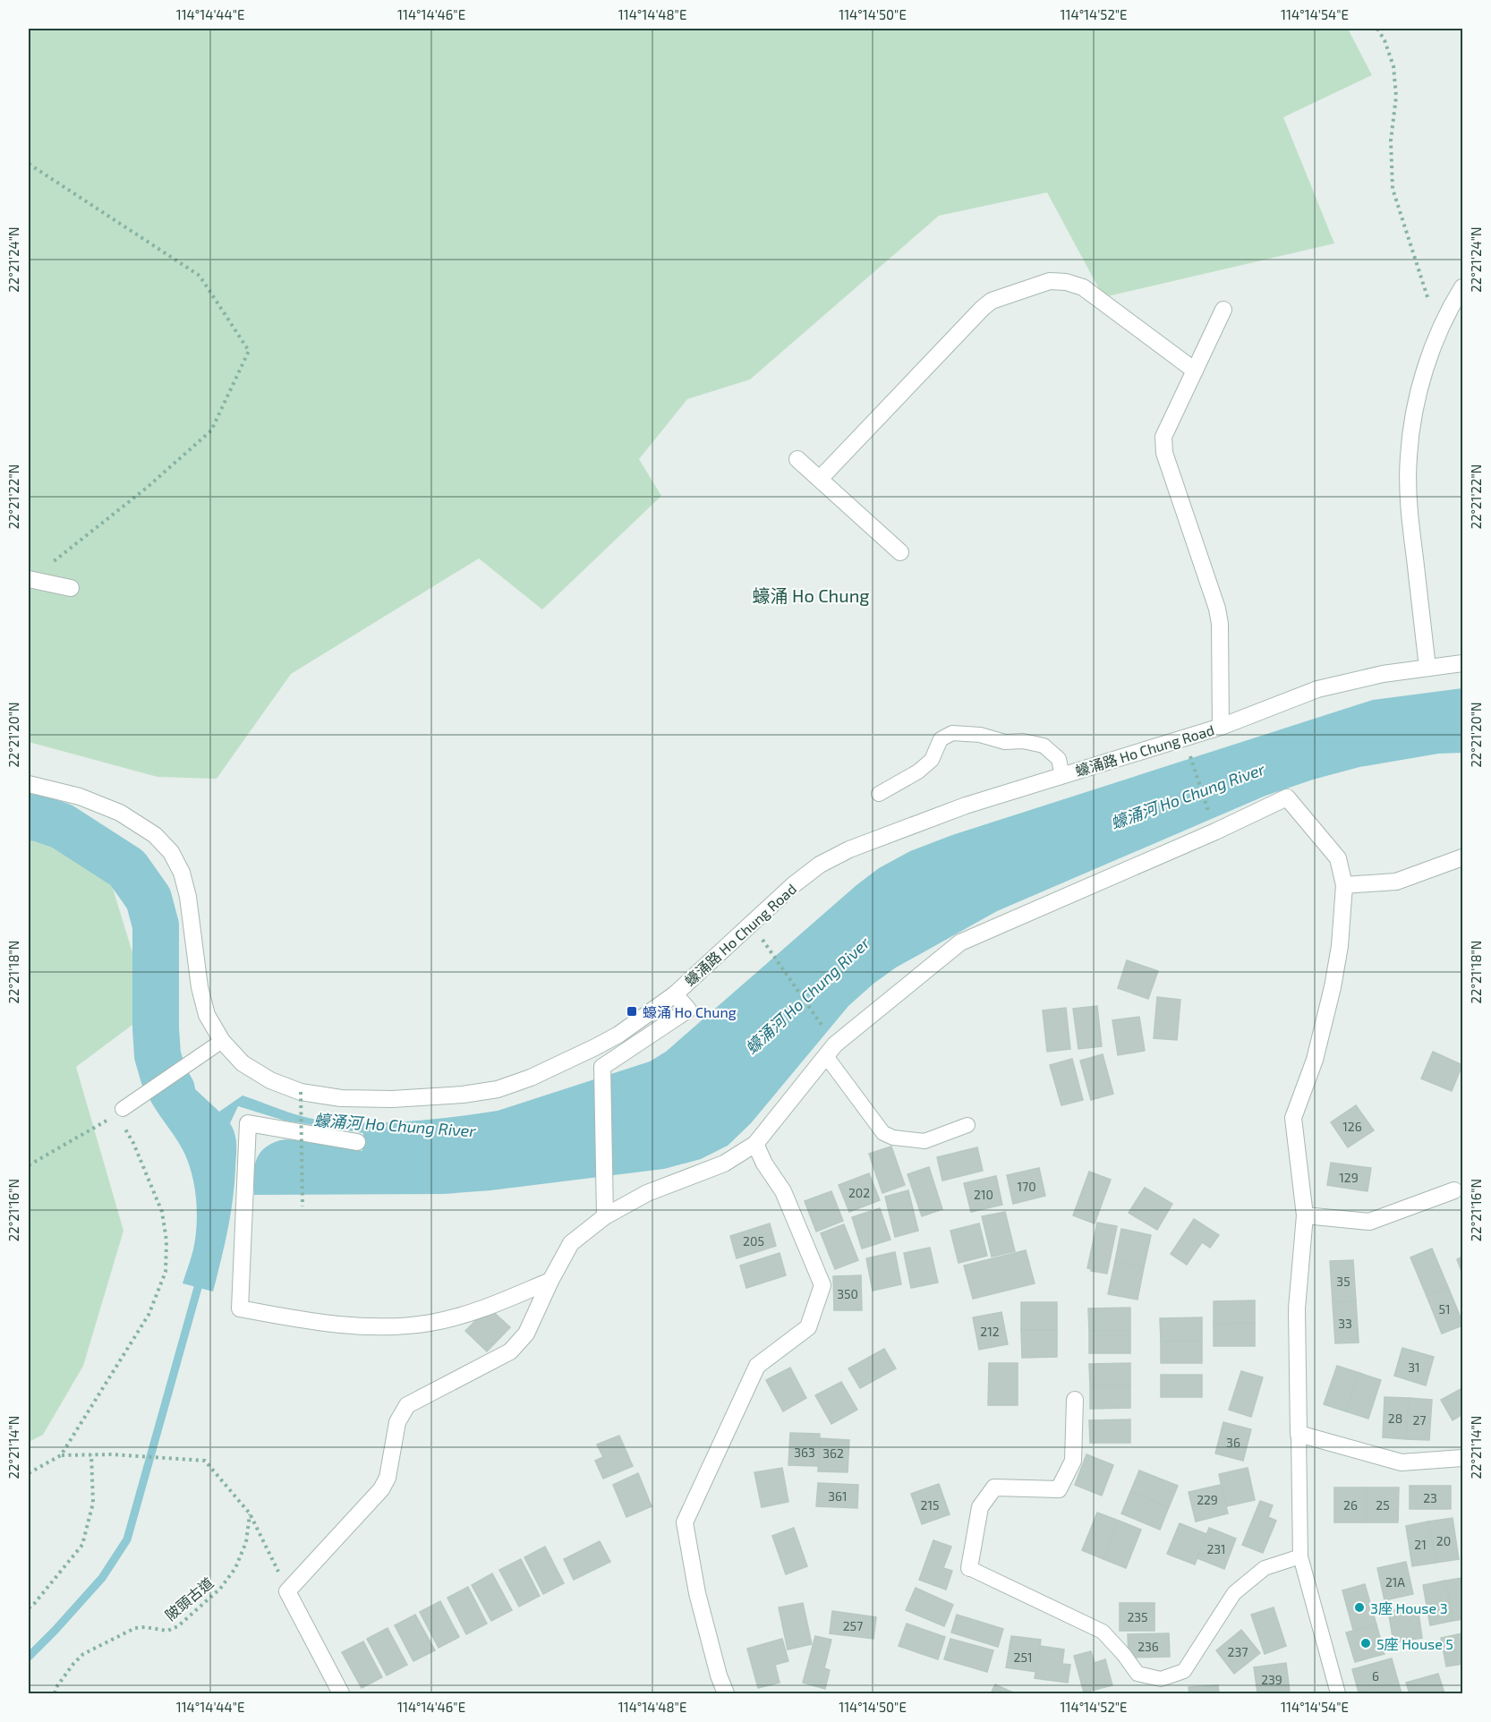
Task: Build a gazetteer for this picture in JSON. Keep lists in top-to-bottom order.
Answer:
{
  "streets": {
    "street": ["蠔涌路 Ho Chung Road"],
    "path": ["陂頭古道"]
  },
  "districts": ["蠔涌 Ho Chung"],
  "water": ["蠔涌河 Ho Chung River"],
  "places": {
    "transit": ["蠔涌 Ho Chung"],
    "other": ["3座 House 3", "5座 House 5"]
  },
  "house_numbers": [
    "126",
    "129",
    "170",
    "202",
    "210",
    "205",
    "35",
    "350",
    "51",
    "33",
    "212",
    "31",
    "28",
    "27",
    "36",
    "363",
    "362",
    "361",
    "23",
    "229",
    "215",
    "26",
    "25",
    "20",
    "21",
    "231",
    "21A",
    "235",
    "257",
    "236",
    "237",
    "251",
    "6",
    "239"
  ],
  "coordinates": [
    "114°14'44\"E",
    "114°14'46\"E",
    "114°14'48\"E",
    "114°14'50\"E",
    "114°14'52\"E",
    "114°14'54\"E",
    "22°21'24\"N",
    "22°21'22\"N",
    "22°21'20\"N",
    "22°21'18\"N",
    "22°21'16\"N",
    "22°21'14\"N"
  ]
}
